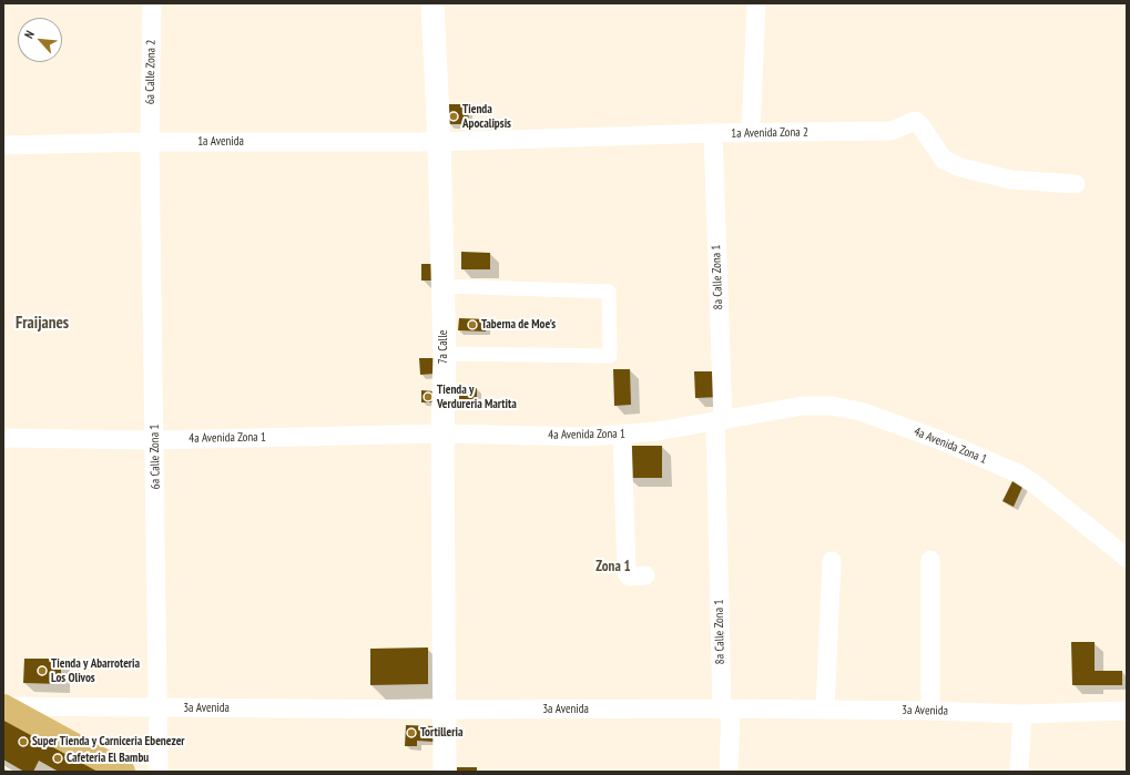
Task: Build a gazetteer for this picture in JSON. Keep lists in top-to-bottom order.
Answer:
{
  "streets": {
    "street": [
      "6a Calle Zona 2",
      "1a Avenida Zona 2",
      "1a Avenida",
      "8a Calle Zona 1",
      "7a Calle",
      "4a Avenida Zona 1",
      "6a Calle Zona 1",
      "3a Avenida"
    ]
  },
  "crossings": [
    ["6a Calle Zona 2", "1a Avenida"],
    ["6a Calle Zona 2", "6a Calle Zona 1"],
    ["1a Avenida Zona 2", "1a Avenida"],
    ["1a Avenida Zona 2", "8a Calle Zona 1"],
    ["1a Avenida Zona 2", "7a Calle"],
    ["1a Avenida", "7a Calle"],
    ["1a Avenida", "6a Calle Zona 1"],
    ["8a Calle Zona 1", "4a Avenida Zona 1"],
    ["8a Calle Zona 1", "3a Avenida"],
    ["7a Calle", "4a Avenida Zona 1"],
    ["7a Calle", "3a Avenida"],
    ["4a Avenida Zona 1", "6a Calle Zona 1"],
    ["6a Calle Zona 1", "3a Avenida"]
  ],
  "districts": ["Fraijanes", "Zona 1"],
  "places": [
    "Tienda Apocalipsis",
    "Taberna de Moe's",
    "Tienda y Verdureria Martita",
    "Tienda y Abarroteria Los Olivos",
    "Tortilleria",
    "Super Tienda y Carniceria Ebenezer",
    "Cafeteria El Bambu"
  ],
  "north": "top left"
}
